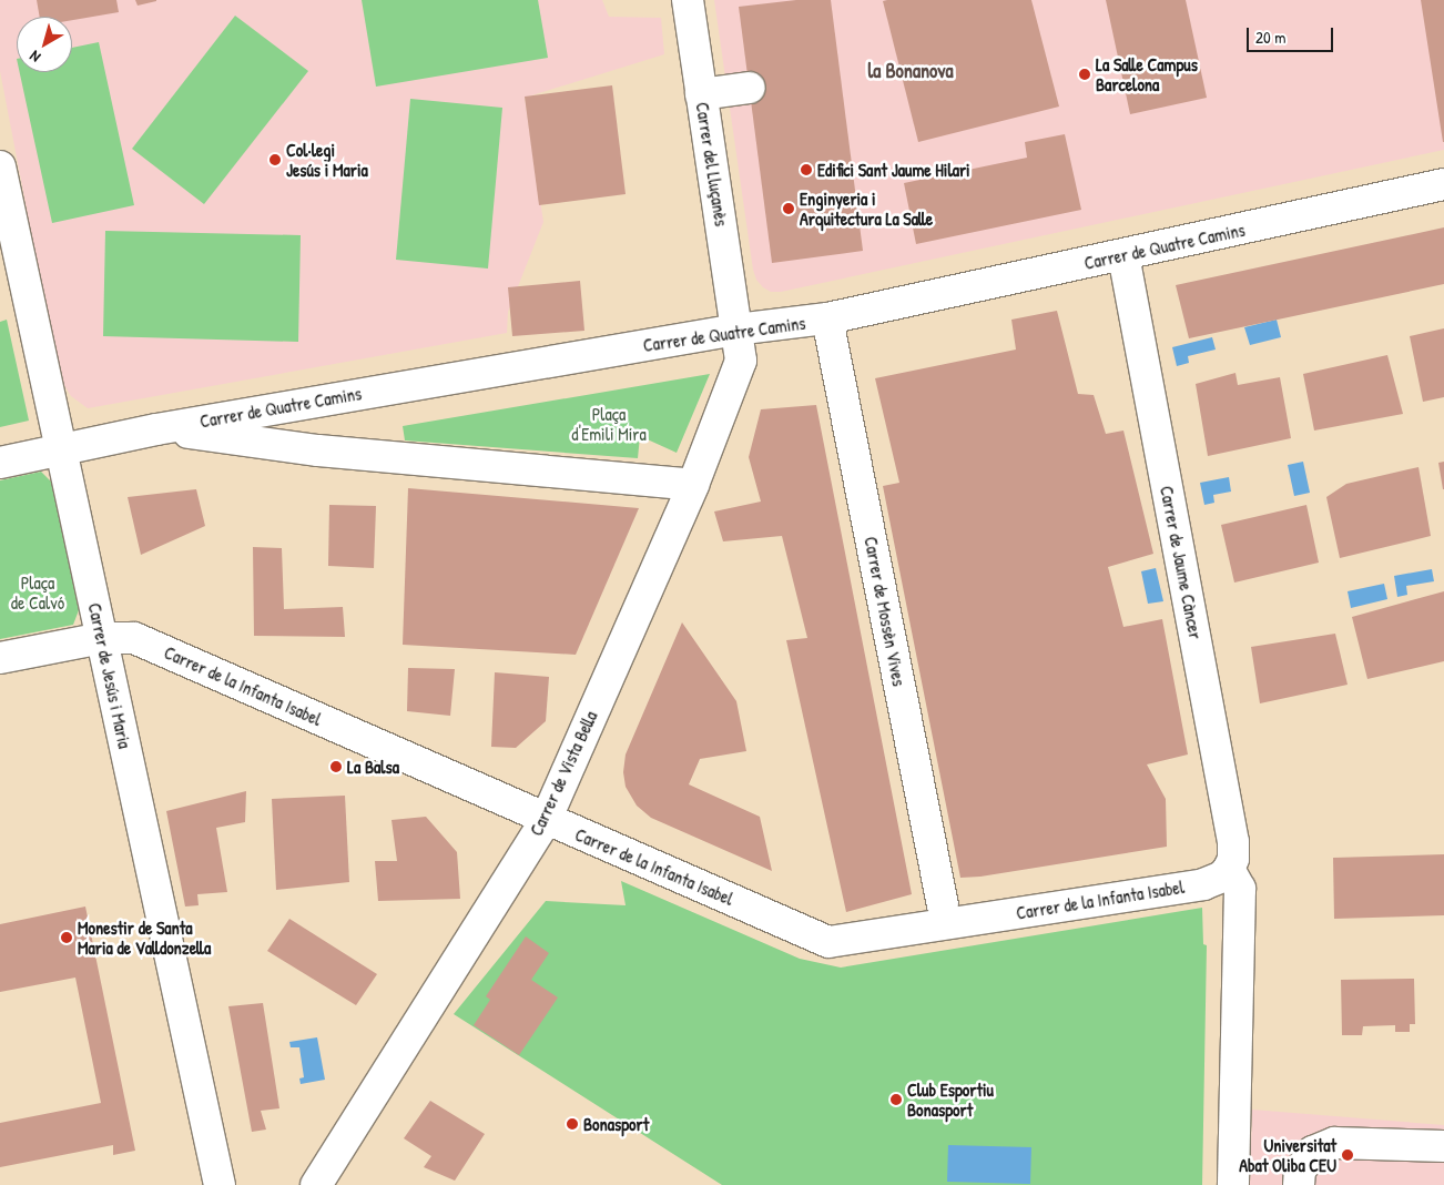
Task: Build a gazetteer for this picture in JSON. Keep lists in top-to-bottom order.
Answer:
{
  "streets": {
    "street": [
      "Carrer del Lluçanès",
      "Carrer de Quatre Camins",
      "Carrer de Jaume Càncer",
      "Carrer de Mossèn Vives",
      "Carrer de Jesús i Maria",
      "Carrer de la Infanta Isabel",
      "Carrer de Vista Bella"
    ]
  },
  "crossings": [
    ["Carrer del Lluçanès", "Carrer de Quatre Camins"],
    ["Carrer del Lluçanès", "Carrer de Vista Bella"],
    ["Carrer de Quatre Camins", "Carrer de Jaume Càncer"],
    ["Carrer de Quatre Camins", "Carrer de Mossèn Vives"],
    ["Carrer de Quatre Camins", "Carrer de Jesús i Maria"],
    ["Carrer de Quatre Camins", "Carrer de Vista Bella"],
    ["Carrer de Jaume Càncer", "Carrer de la Infanta Isabel"],
    ["Carrer de Jesús i Maria", "Carrer de la Infanta Isabel"],
    ["Carrer de la Infanta Isabel", "Carrer de Vista Bella"]
  ],
  "districts": ["la Bonanova"],
  "parks": ["Plaça d'Emili Mira", "Plaça de Calvó"],
  "places": [
    "La Salle Campus Barcelona",
    "Col·legi Jesús i Maria",
    "Edifici Sant Jaume Hilari",
    "Enginyeria i Arquitectura La Salle",
    "La Balsa",
    "Monestir de Santa Maria de Valldonzella",
    "Club Esportiu Bonasport",
    "Bonasport",
    "Universitat Abat Oliba CEU"
  ],
  "scale_bar": "20 m",
  "north": "bottom left"
}
